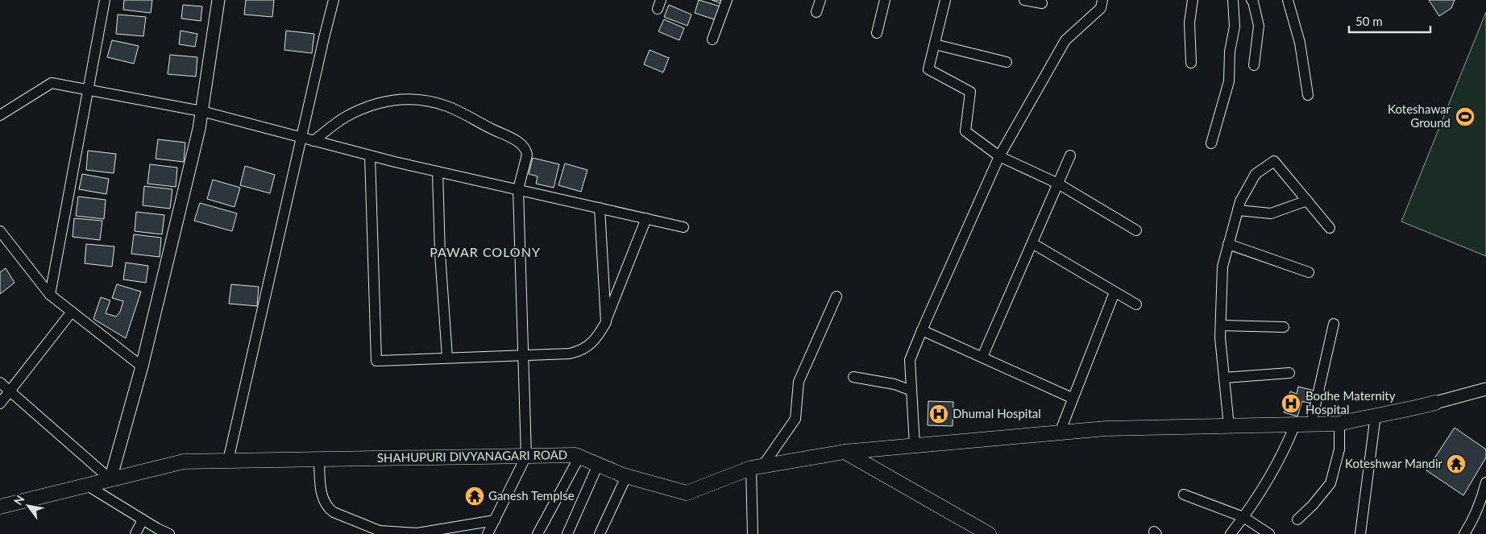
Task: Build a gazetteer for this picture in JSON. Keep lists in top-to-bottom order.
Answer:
{
  "streets": {
    "main road": ["SHAHUPURI DIVYANAGARI ROAD"]
  },
  "districts": ["PAWAR COLONY"],
  "places": {
    "sports": ["Koteshawar Ground"],
    "hospital": ["Bodhe Maternity Hospital", "Dhumal Hospital"],
    "temple": ["Koteshwar Mandir", "Ganesh Templse"]
  },
  "scale_bar": "50 m",
  "north": "top left"
}
